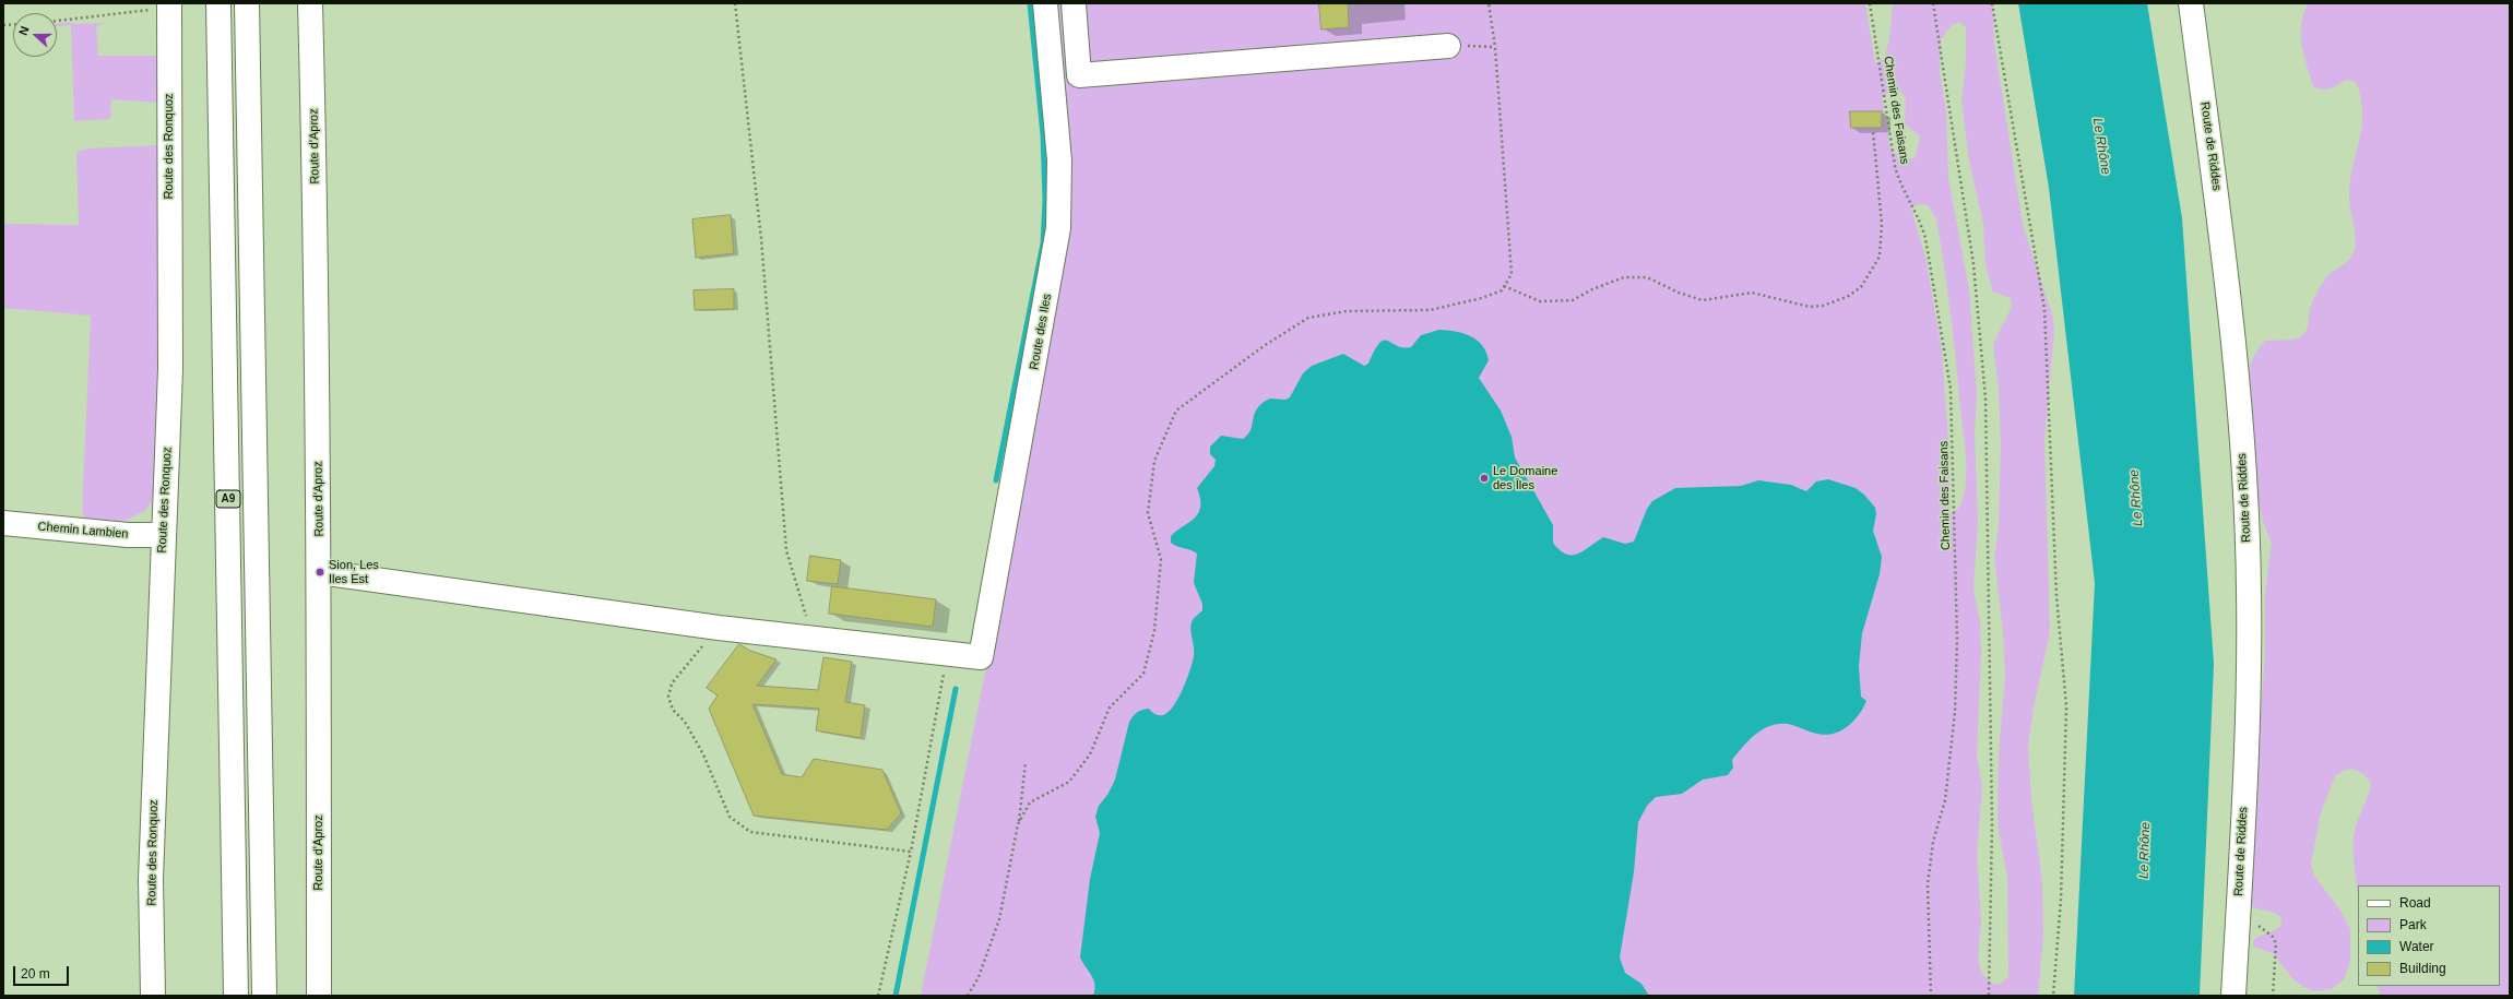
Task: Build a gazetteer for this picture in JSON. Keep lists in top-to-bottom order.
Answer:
{
  "streets": {
    "main road": [
      "Route des Ronquoz",
      "Route d'Aproz",
      "Route de Riddes",
      "Route des Iles",
      "A9",
      "Chemin Lambien"
    ],
    "path": ["Chemin des Faisans"]
  },
  "crossings": [
    ["Route des Ronquoz", "Chemin Lambien"]
  ],
  "water": ["Le Rhône"],
  "places": ["Le Domaine des Îles", "Sion, Les Iles Est"],
  "legend": [
    "Road",
    "Park",
    "Water",
    "Building"
  ],
  "scale_bar": "20 m",
  "north": "left"
}
